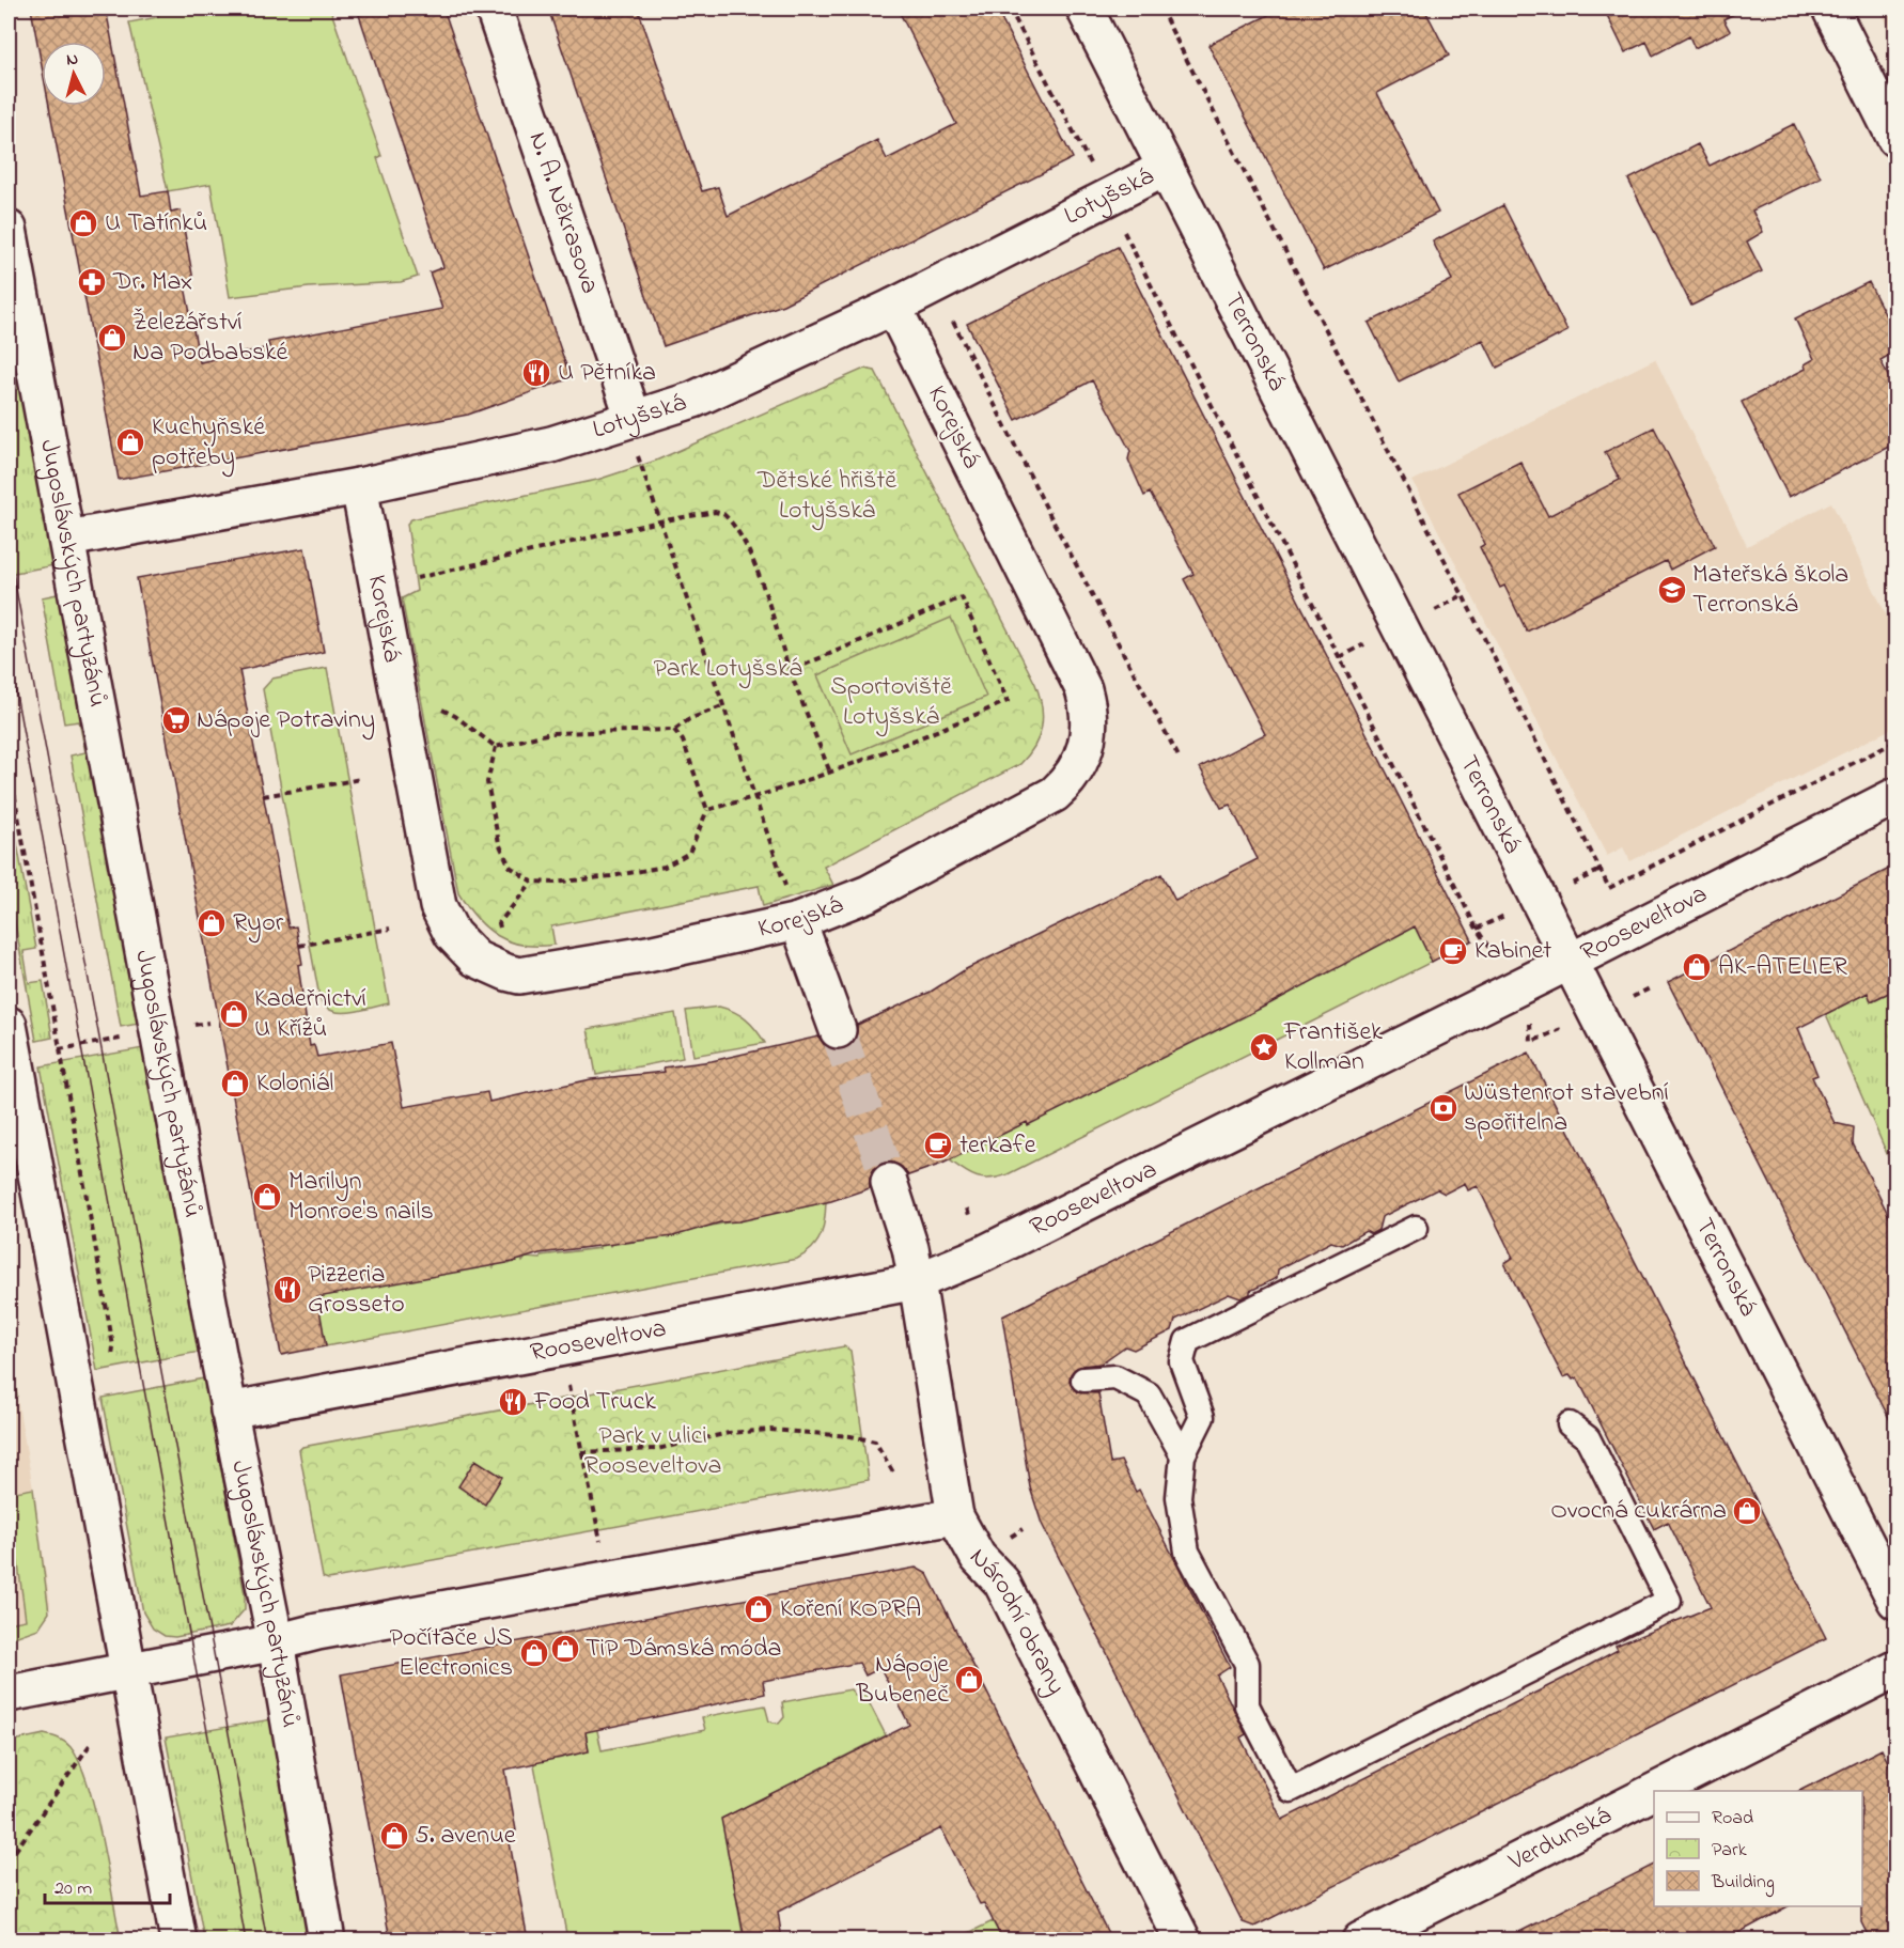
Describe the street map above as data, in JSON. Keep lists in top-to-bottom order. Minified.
{"streets":{"street":["Lotyšská","N. A. Někrasova","Terronská","Korejská","Jugoslávských partyzánů","Rooseveltova","Národní obrany","Verdunská"]},"crossings":[["Lotyšská","N. A. Někrasova"],["Lotyšská","Terronská"],["Lotyšská","Korejská"],["Lotyšská","Jugoslávských partyzánů"],["Terronská","Rooseveltova"],["Jugoslávských partyzánů","Rooseveltova"],["Rooseveltova","Národní obrany"]],"parks":["Dětské hřiště Lotyšská","Park Lotyšská","Sportoviště Lotyšská","Park v ulici Rooseveltova"],"places":{"shop":["U Tatínků","Železářství Na Podbabské","Kuchyňské potřeby","Ryor","AK-ATELIER","Kadeřnictví U Křížů","Koloniál","Marilyn Monroe's nails","Ovocná cukrárna","Koření KOPRA","TiP Dámská móda","Počítače JS Electronics","Nápoje Bubeneč","5. avenue"],"pharmacy":["Dr. Max"],"restaurant":["U Pětníka","Pizzeria Grosseto","Food Truck"],"school or university":["Mateřská škola Terronská"],"supermarket":["Nápoje Potraviny"],"cafe":["Kabinet","terkafe"],"place":["František Kollman"],"bank":["Wüstenrot stavební spořitelna"]},"legend":["Road","Park","Building"],"scale_bar":"20 m","north":"top"}
